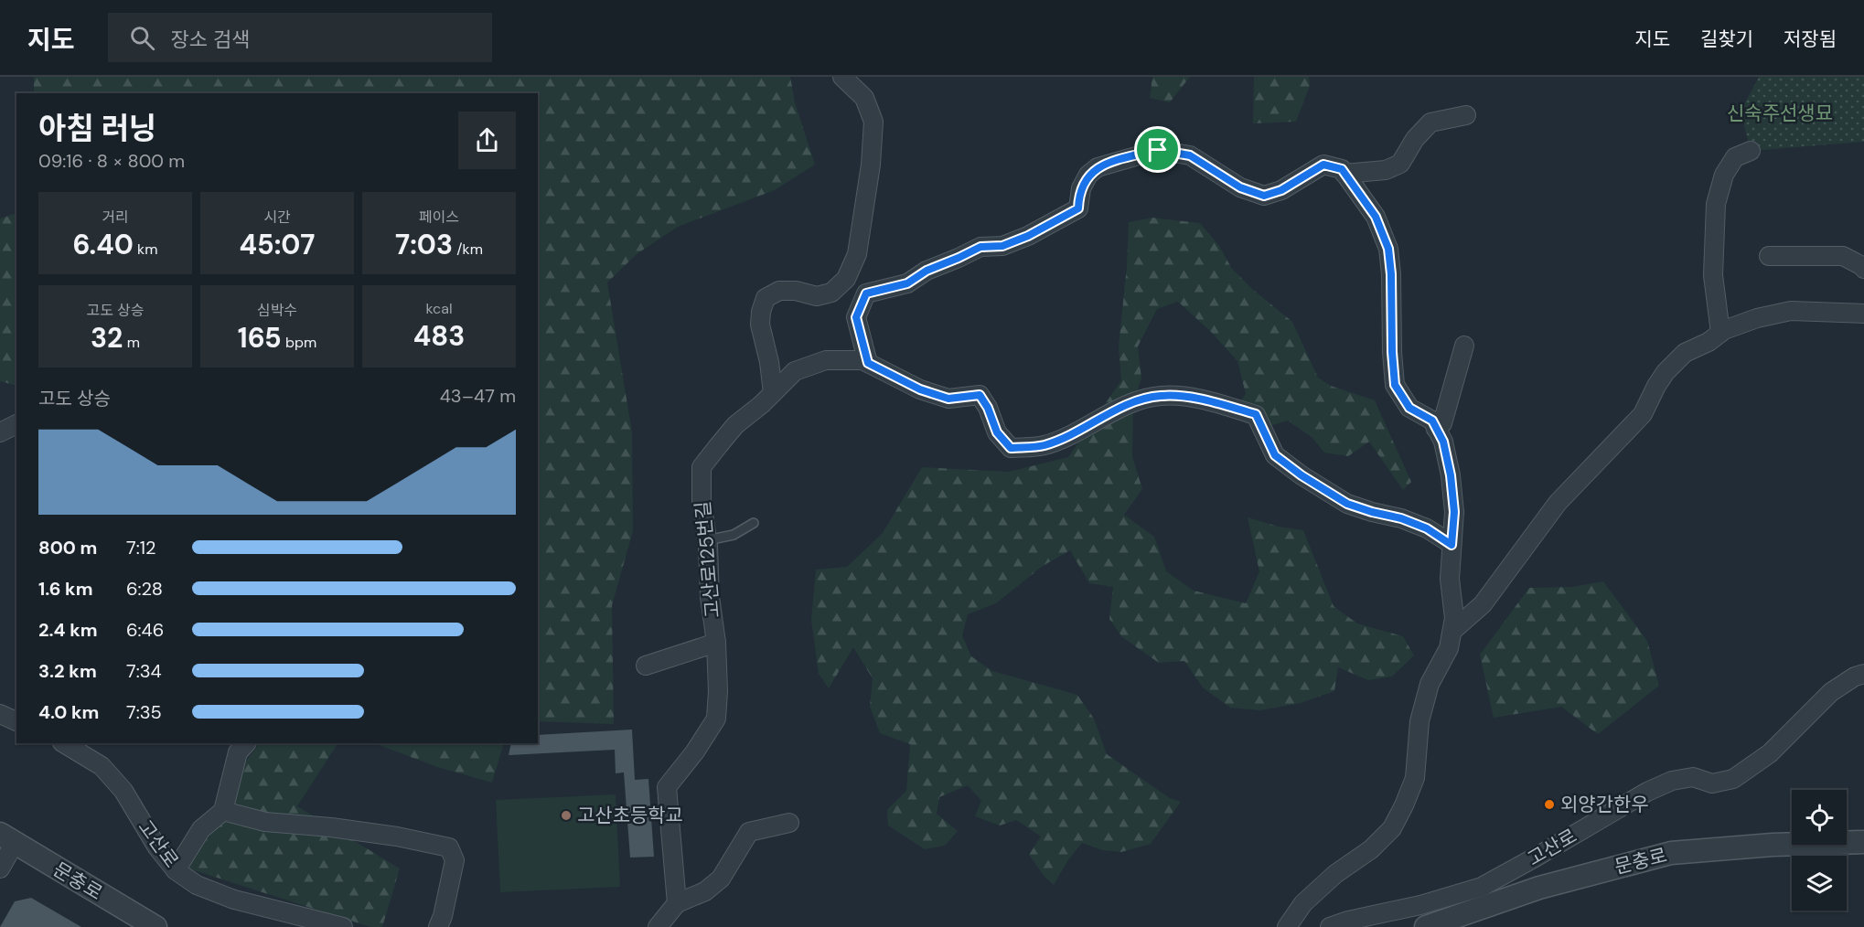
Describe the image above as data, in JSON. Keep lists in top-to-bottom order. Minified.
{"streets":{"street":["고산로125번길","고산로","문충로"]},"parks":["신숙주선생묘"],"places":["외양간한우","고산초등학교"],"page":{"header":"지도","search":"장소 검색","nav":["지도","길찾기","저장됨"],"heading":["아침 러닝","09:16 · 8 × 800 m"],"stats":[["거리","6.40 km"],["시간","45:07"],["페이스","7:03 /km"],["고도 상승","32 m"],["심박수","165 bpm"],["kcal","483"]],"chart":["고도 상승","43–47 m"],"list":[{"name":"800 m","note":"7:12"},{"name":"1.6 km","note":"6:28"},{"name":"2.4 km","note":"6:46"},{"name":"3.2 km","note":"7:34"},{"name":"4.0 km","note":"7:35"}]}}
